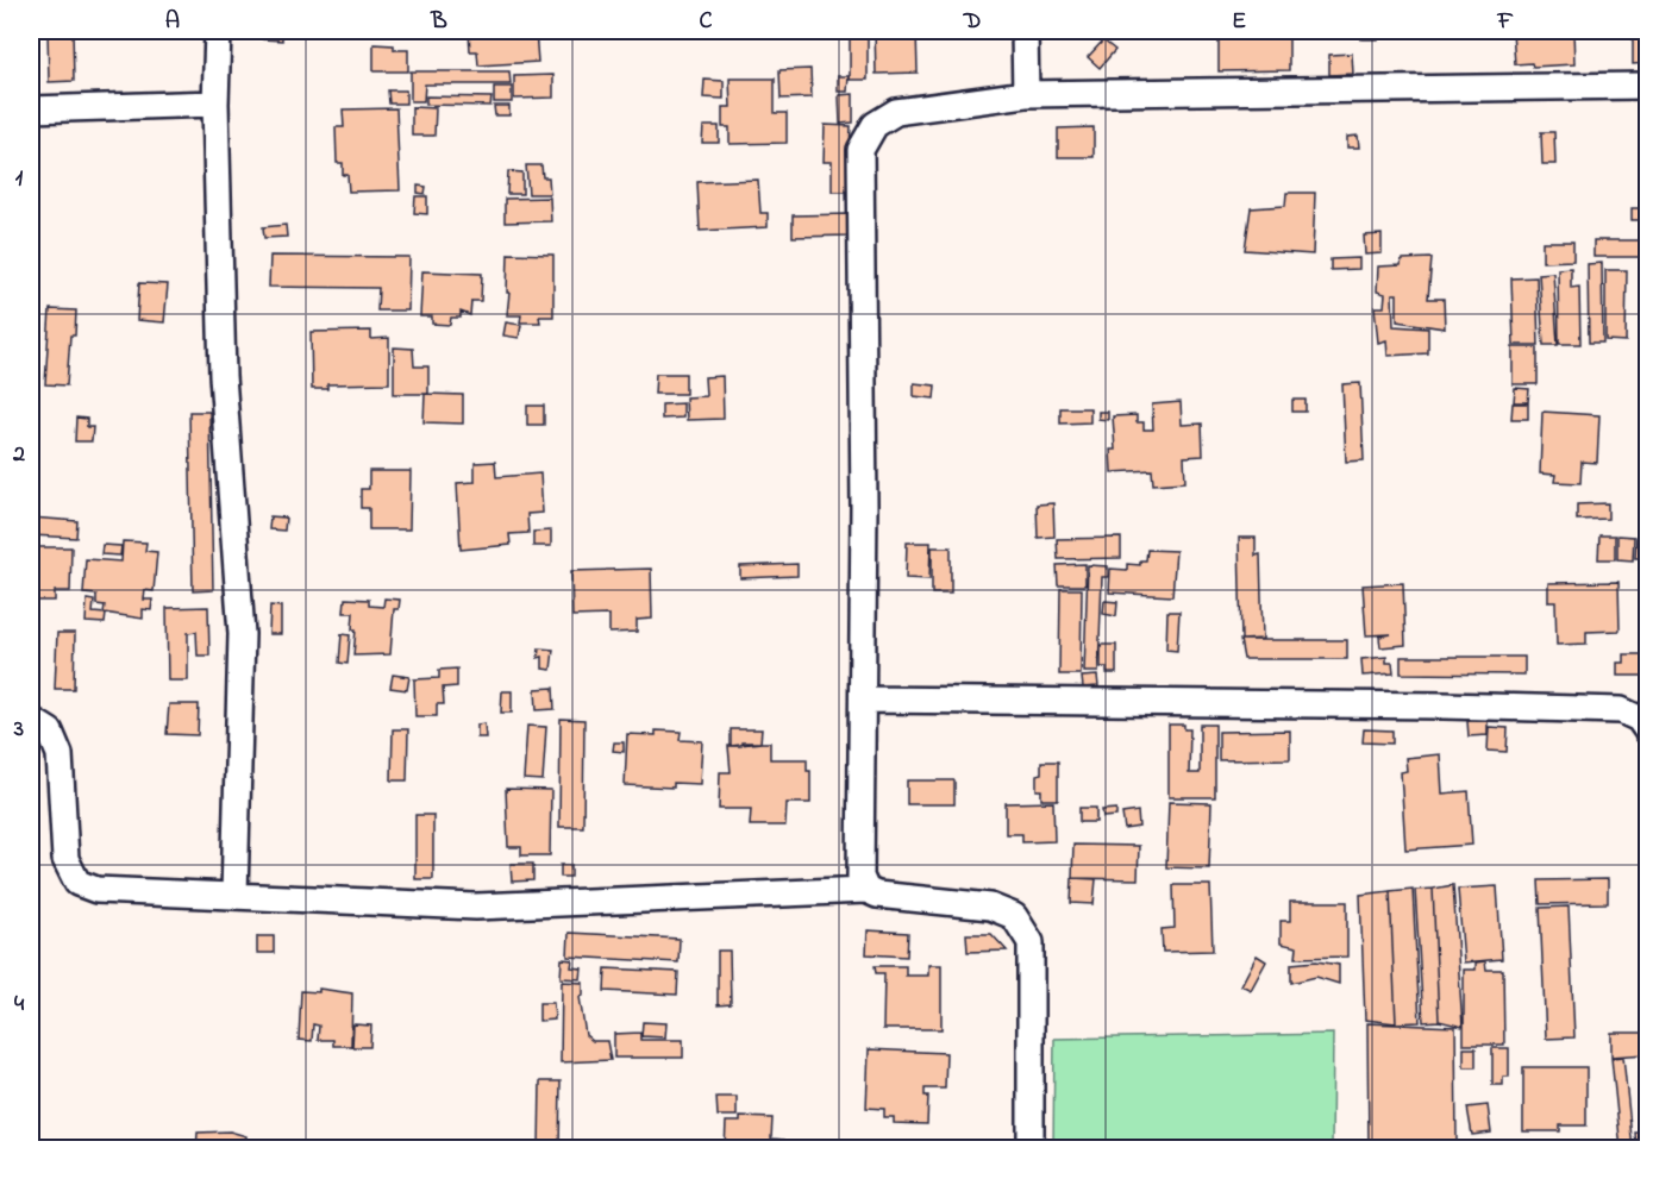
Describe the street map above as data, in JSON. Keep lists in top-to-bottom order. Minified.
{"grid":{"columns":["A","B","C","D","E","F"],"rows":["1","2","3","4"]}}
